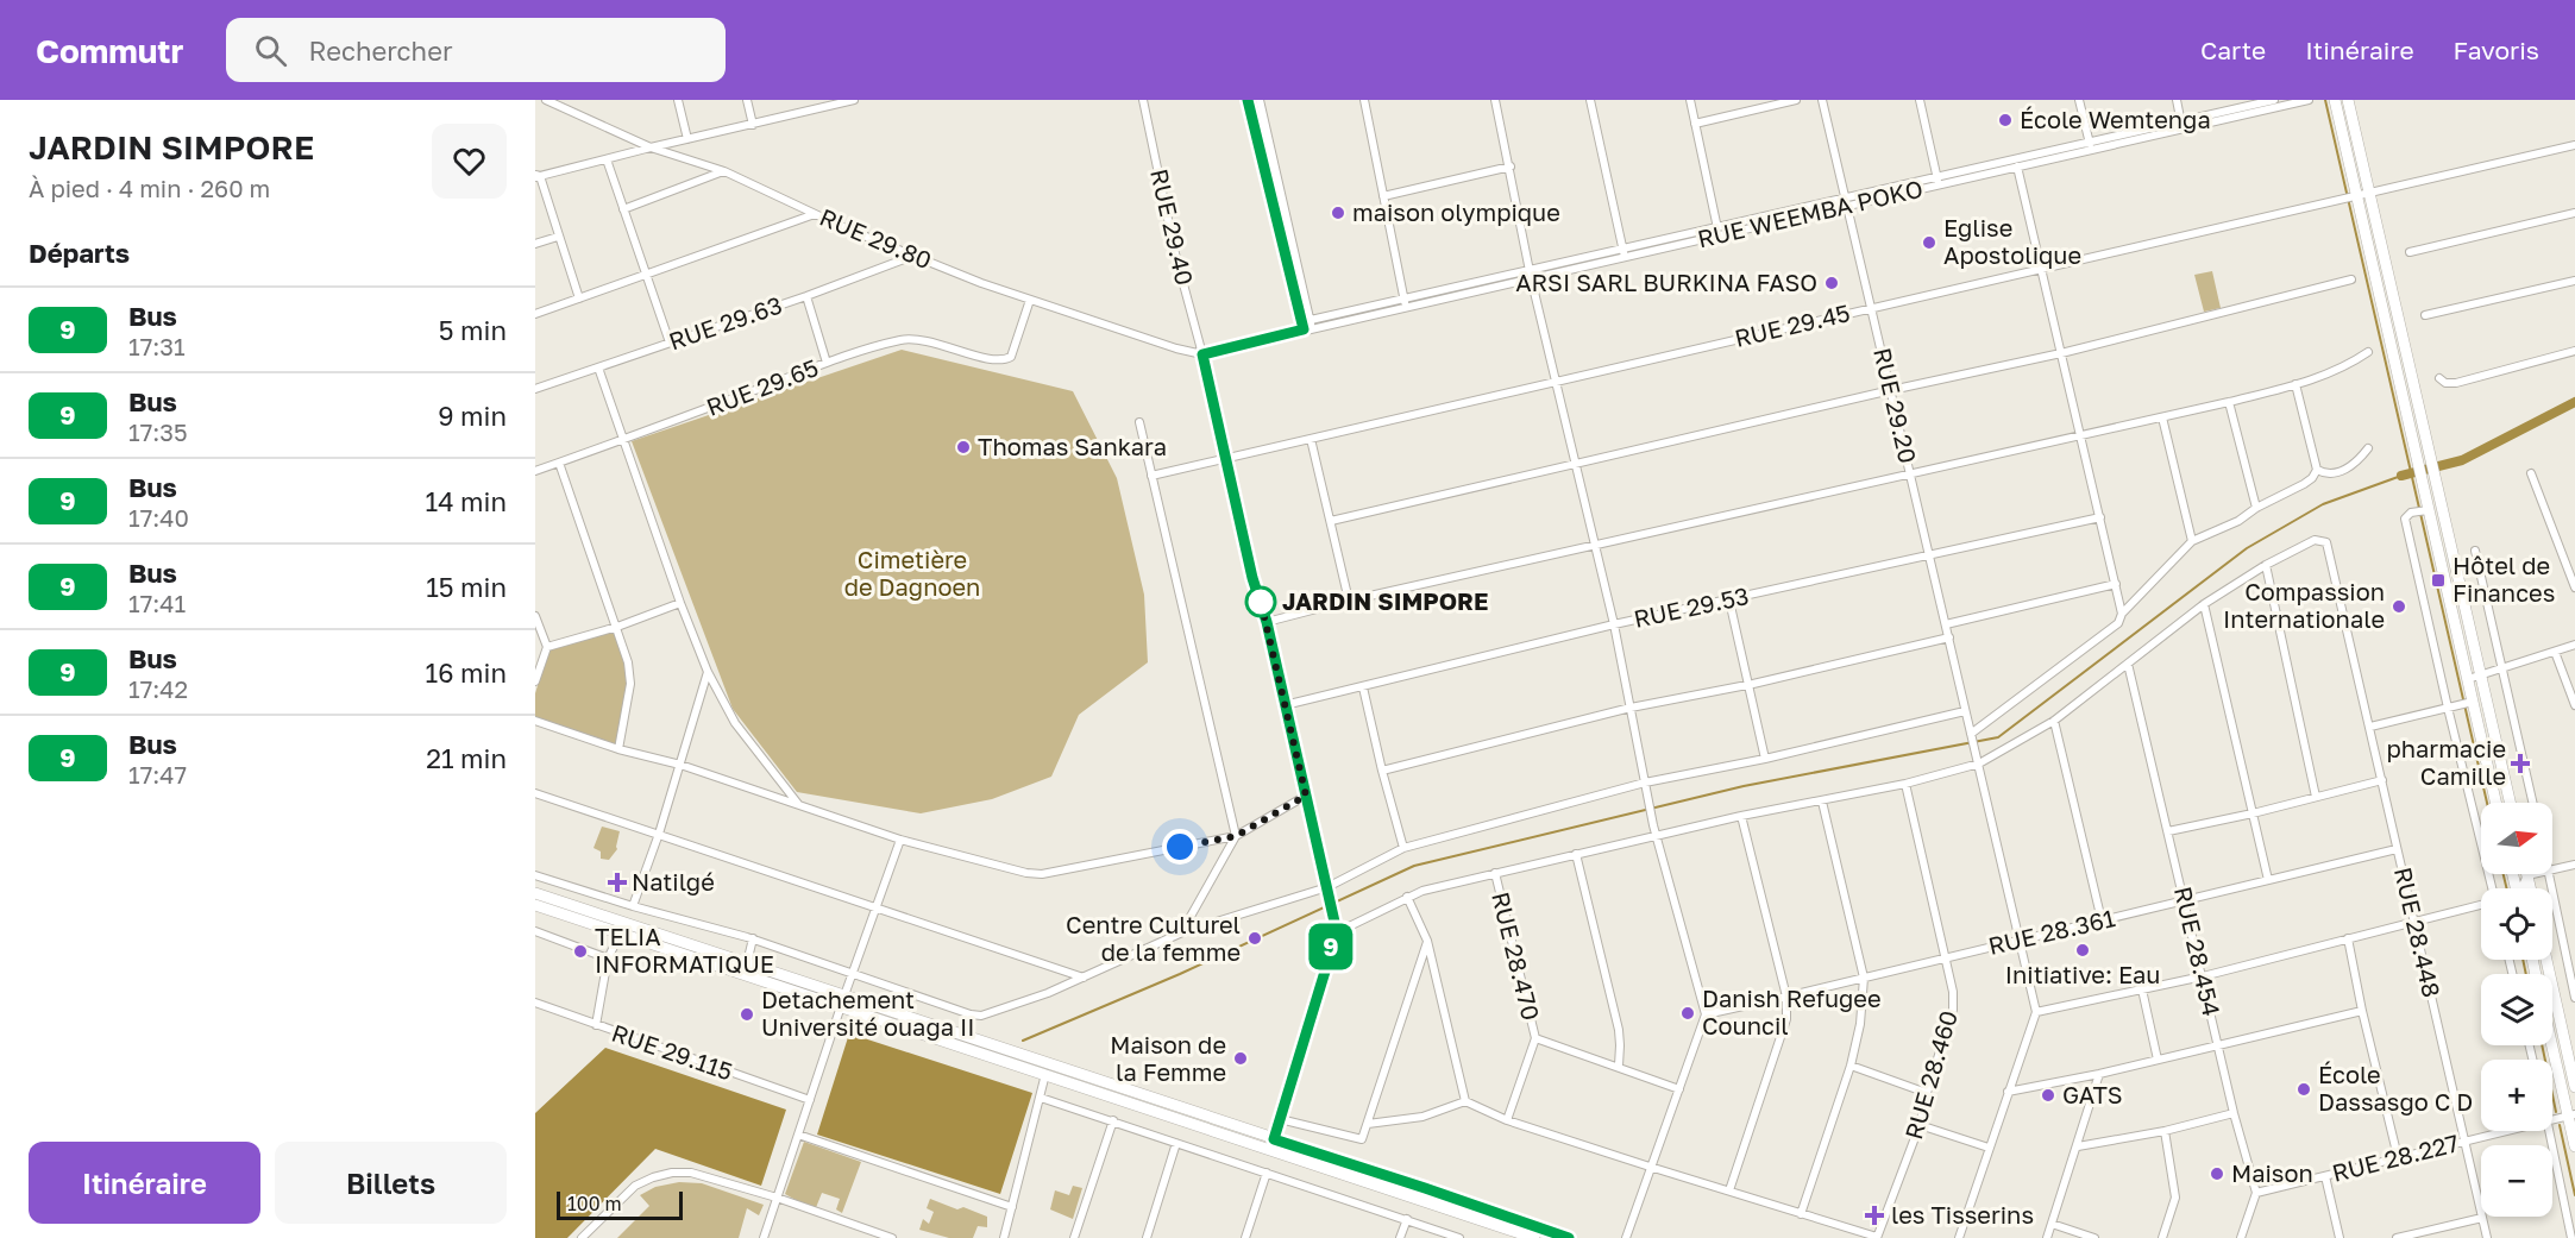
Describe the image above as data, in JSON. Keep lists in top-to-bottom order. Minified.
{"streets":{"street":["RUE WEEMBA POKO","RUE 29.40","RUE 29.80","RUE 29.63","RUE 29.45","RUE 29.65","RUE 29.20","RUE 29.53","RUE 28.361","RUE 28.448","RUE 28.454","RUE 28.470","RUE 29.115","RUE 28.460","RUE 28.227"]},"crossings":[["RUE WEEMBA POKO","RUE 29.40"],["RUE WEEMBA POKO","RUE 29.80"],["RUE WEEMBA POKO","RUE 29.20"],["RUE 29.40","RUE 29.80"],["RUE 29.40","RUE 29.45"],["RUE 29.40","RUE 29.53"],["RUE 29.80","RUE 29.63"],["RUE 29.80","RUE 29.65"],["RUE 29.45","RUE 29.20"],["RUE 29.20","RUE 29.53"],["RUE 28.361","RUE 28.448"],["RUE 28.361","RUE 28.454"],["RUE 28.361","RUE 28.460"],["RUE 28.448","RUE 28.227"],["RUE 28.454","RUE 28.227"]],"parks":["Cimetière de Dagnoen"],"places":{"other":["École Wemtenga","maison olympique","Eglise Apostolique","ARSI SARL BURKINA FASO","Thomas Sankara","JARDIN SIMPORE","Compassion Internationale","Centre Culturel de la femme","Initiative: Eau","TELIA INFORMATIQUE","Danish Refugee Council","Detachement Université ouaga II","Maison de la Femme","École Dassasgo C D","GATS","Maison"],"transit":["Hôtel de Finances"],"health":["pharmacie Camille","Natilgé","les Tisserins"]},"lines":["bus line 9"],"scale_bar":"100 m","north":"right","page":{"header":"Commutr","search":"Rechercher","nav":["Carte","Itinéraire","Favoris"],"heading":[["JARDIN SIMPORE","À pied · 4 min · 260 m"],"Départs"],"on_map":"9","list":[{"mark":"9","name":"Bus","note":"17:31","value":"5 min"},{"mark":"9","name":"Bus","note":"17:35","value":"9 min"},{"mark":"9","name":"Bus","note":"17:40","value":"14 min"},{"mark":"9","name":"Bus","note":"17:41","value":"15 min"},{"mark":"9","name":"Bus","note":"17:42","value":"16 min"},{"mark":"9","name":"Bus","note":"17:47","value":"21 min"}],"map_buttons":["+","−"],"buttons":["Itinéraire","Billets"],"scale":"100 m"}}
